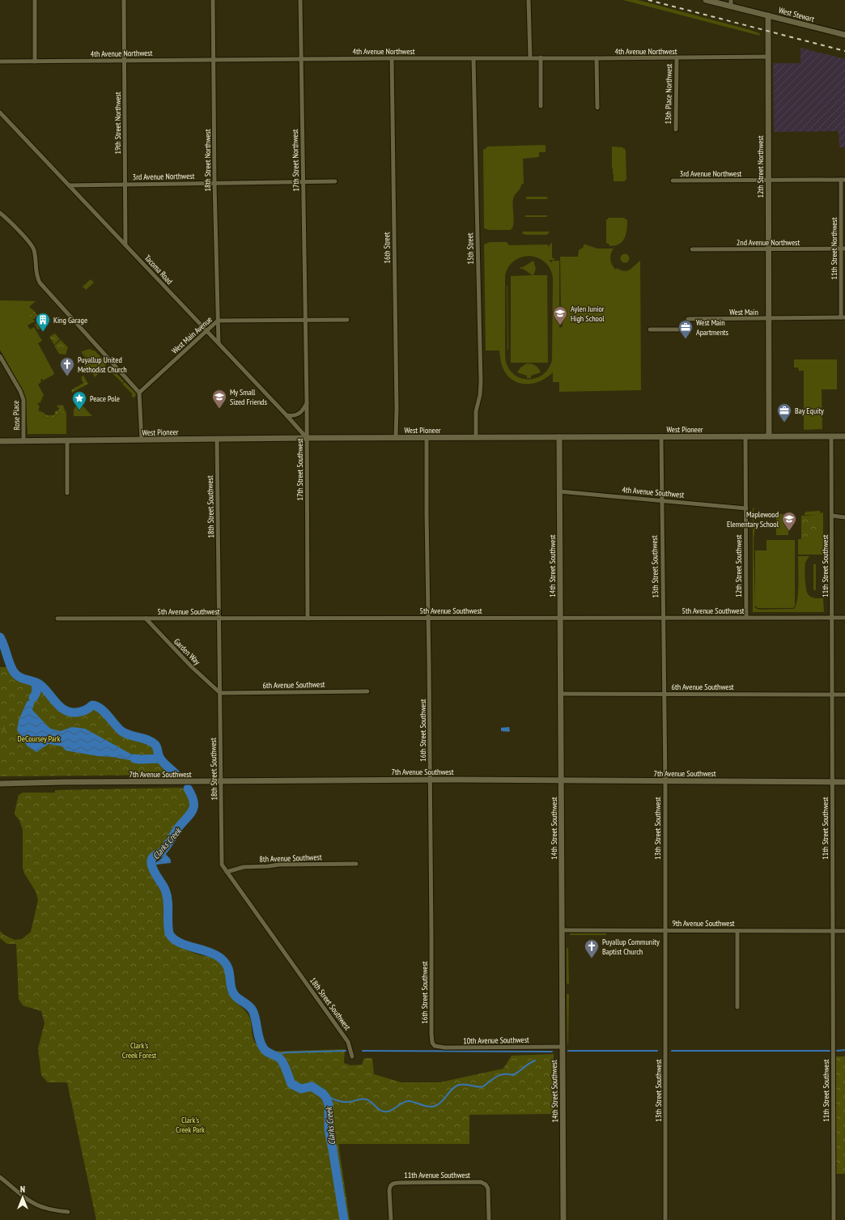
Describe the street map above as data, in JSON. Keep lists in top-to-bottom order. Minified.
{"streets":{"street":["West Stewart","4th Avenue Northwest","13th Place Northwest","19th Street Northwest","18th Street Northwest","17th Street Northwest","12th Street Northwest","3rd Avenue Northwest","2nd Avenue Northwest","16th Street","15th Street","11th Street Northwest","Tacoma Road","West Main","West Main Avenue","Rose Place","West Pioneer","17th Street Southwest","4th Avenue Southwest","18th Street Southwest","14th Street Southwest","12th Street Southwest","11th Street Southwest","13th Street Southwest","5th Avenue Southwest","Garden Way","6th Avenue Southwest","16th Street Southwest","7th Avenue Southwest","8th Avenue Southwest","9th Avenue Southwest","10th Avenue Southwest","11th Avenue Southwest"]},"crossings":[["West Stewart","12th Street Northwest"],["4th Avenue Northwest","13th Place Northwest"],["4th Avenue Northwest","19th Street Northwest"],["4th Avenue Northwest","18th Street Northwest"],["4th Avenue Northwest","17th Street Northwest"],["4th Avenue Northwest","12th Street Northwest"],["4th Avenue Northwest","16th Street"],["4th Avenue Northwest","15th Street"],["19th Street Northwest","3rd Avenue Northwest"],["19th Street Northwest","Tacoma Road"],["18th Street Northwest","3rd Avenue Northwest"],["18th Street Northwest","Tacoma Road"],["18th Street Northwest","West Main Avenue"],["17th Street Northwest","3rd Avenue Northwest"],["17th Street Northwest","West Main Avenue"],["17th Street Northwest","17th Street Southwest"],["12th Street Northwest","3rd Avenue Northwest"],["12th Street Northwest","2nd Avenue Northwest"],["12th Street Northwest","West Main"],["3rd Avenue Northwest","11th Street Northwest"],["3rd Avenue Northwest","Tacoma Road"],["2nd Avenue Northwest","11th Street Northwest"],["16th Street","West Pioneer"],["15th Street","West Pioneer"],["11th Street Northwest","West Main"],["Tacoma Road","West Main Avenue"],["Tacoma Road","West Pioneer"],["Tacoma Road","17th Street Southwest"],["West Main Avenue","17th Street Southwest"],["Rose Place","West Pioneer"],["West Pioneer","17th Street Southwest"],["West Pioneer","18th Street Southwest"],["West Pioneer","14th Street Southwest"],["West Pioneer","12th Street Southwest"],["West Pioneer","11th Street Southwest"],["West Pioneer","13th Street Southwest"],["West Pioneer","16th Street Southwest"],["17th Street Southwest","5th Avenue Southwest"],["4th Avenue Southwest","14th Street Southwest"],["4th Avenue Southwest","12th Street Southwest"],["4th Avenue Southwest","13th Street Southwest"],["18th Street Southwest","5th Avenue Southwest"],["18th Street Southwest","Garden Way"],["18th Street Southwest","6th Avenue Southwest"],["18th Street Southwest","7th Avenue Southwest"],["18th Street Southwest","8th Avenue Southwest"],["14th Street Southwest","5th Avenue Southwest"],["14th Street Southwest","6th Avenue Southwest"],["14th Street Southwest","7th Avenue Southwest"],["14th Street Southwest","9th Avenue Southwest"],["14th Street Southwest","10th Avenue Southwest"],["12th Street Southwest","5th Avenue Southwest"],["11th Street Southwest","5th Avenue Southwest"],["11th Street Southwest","6th Avenue Southwest"],["11th Street Southwest","7th Avenue Southwest"],["11th Street Southwest","9th Avenue Southwest"],["13th Street Southwest","5th Avenue Southwest"],["13th Street Southwest","6th Avenue Southwest"],["13th Street Southwest","7th Avenue Southwest"],["13th Street Southwest","9th Avenue Southwest"],["5th Avenue Southwest","Garden Way"],["5th Avenue Southwest","16th Street Southwest"],["Garden Way","6th Avenue Southwest"],["16th Street Southwest","7th Avenue Southwest"],["16th Street Southwest","10th Avenue Southwest"]],"water":["Clarks Creek"],"parks":["DeCoursey Park","Clark's Creek Forest","Clark's Creek Park"],"places":{"school or university":["Aylen Junior High School","My Small Sized Friends","Maplewood Elementary School"],"building":["King Garage"],"office":["West Main Apartments","Bay Equity"],"church":["Puyallup United Methodist Church","Puyallup Community Baptist Church"],"place":["Peace Pole"]},"north":"top"}
